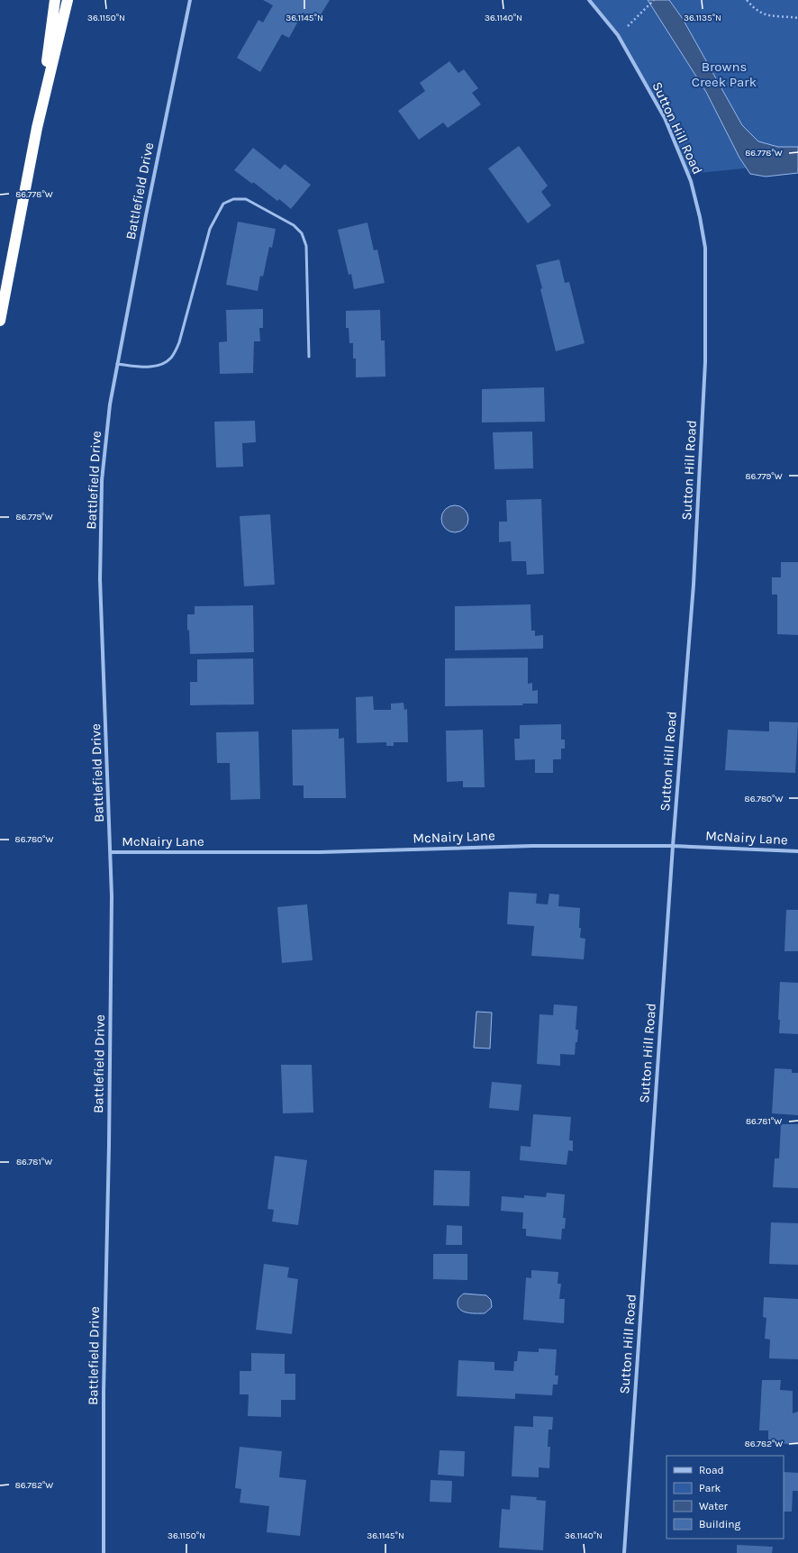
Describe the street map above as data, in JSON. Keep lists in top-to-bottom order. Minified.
{"streets":{"street":["Sutton Hill Road","Battlefield Drive","McNairy Lane"]},"crossings":[["Sutton Hill Road","McNairy Lane"],["Battlefield Drive","McNairy Lane"]],"parks":["Browns Creek Park"],"legend":["Road","Park","Water","Building"],"coordinates":["36.1150°N","36.1145°N","36.1140°N","36.1135°N","86.778°W","86.779°W","86.780°W","86.781°W","86.782°W"]}
